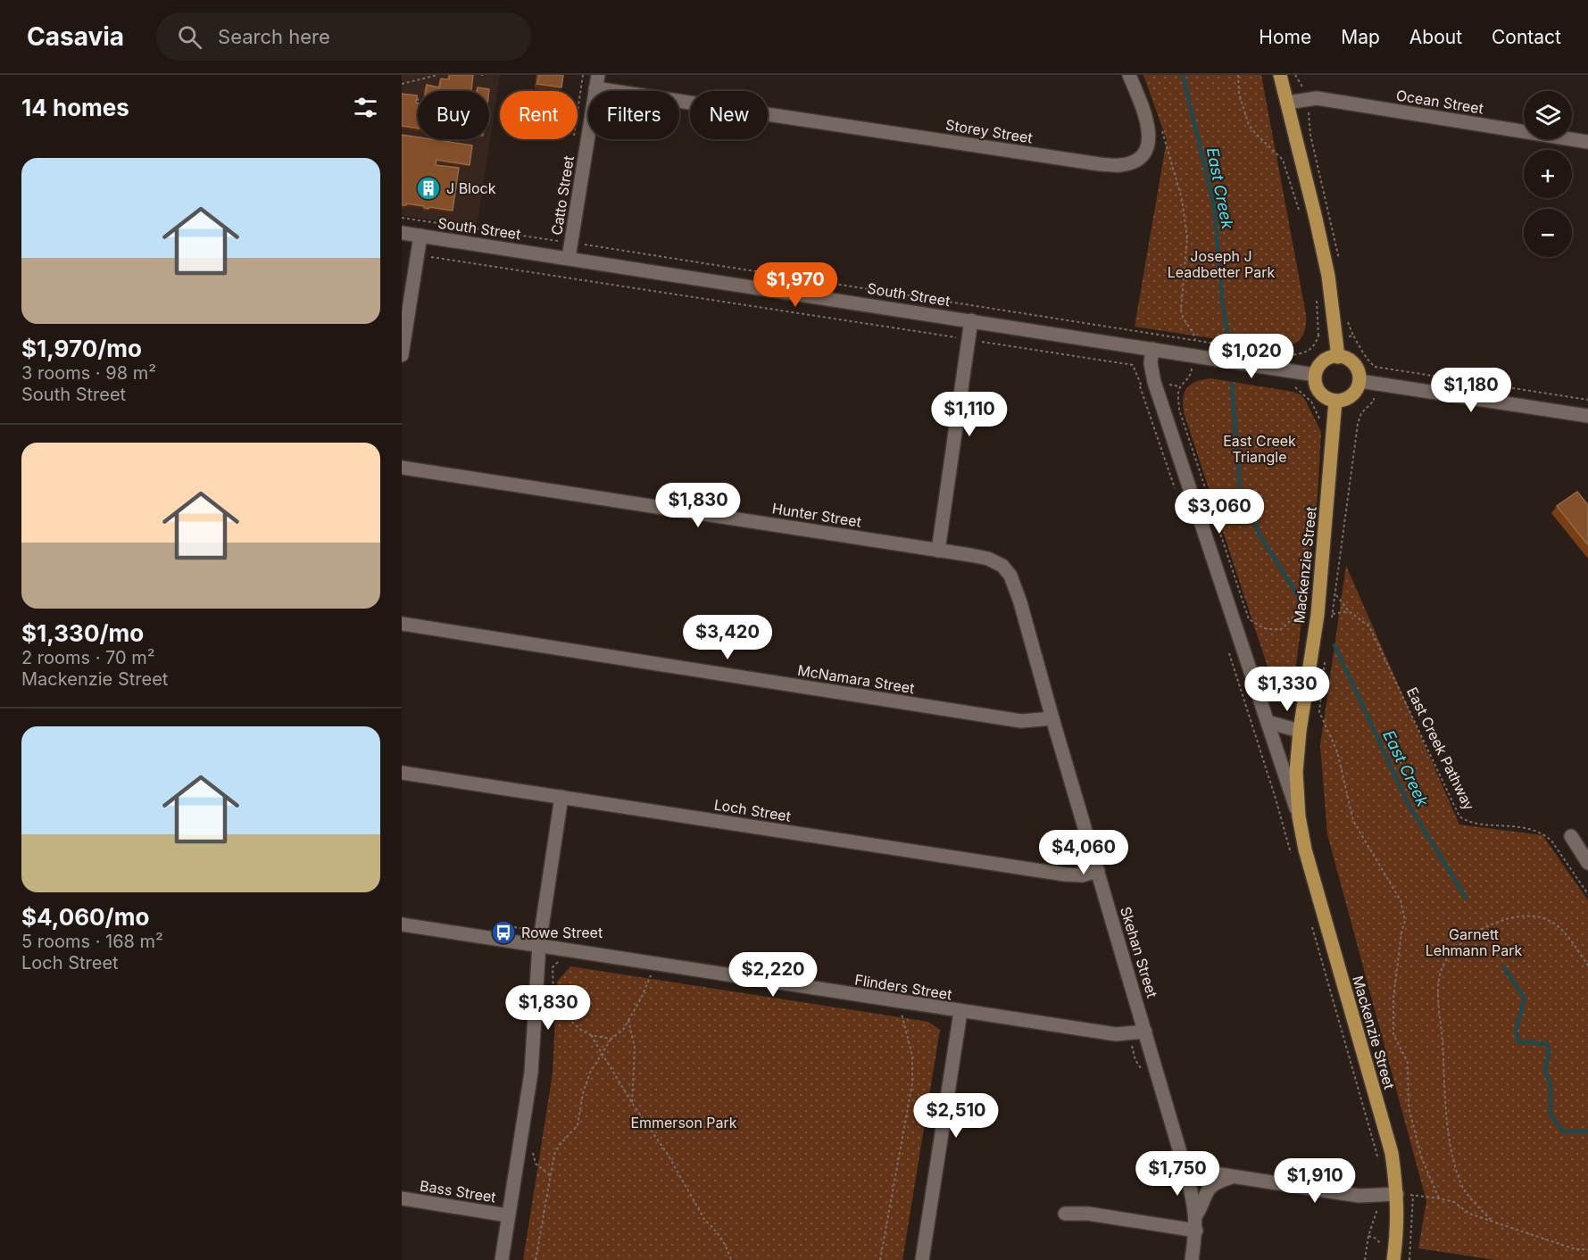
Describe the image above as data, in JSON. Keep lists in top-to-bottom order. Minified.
{"streets":{"main road":["Mackenzie Street"],"street":["Ocean Street","Storey Street","Catto Street","South Street","Hunter Street","McNamara Street","Loch Street","Skehan Street","Flinders Street","Bass Street"],"path":["East Creek Pathway"]},"crossings":[["Storey Street","Catto Street"],["Catto Street","South Street"],["South Street","Mackenzie Street"],["Hunter Street","Skehan Street"],["McNamara Street","Skehan Street"],["Loch Street","Skehan Street"],["Skehan Street","Flinders Street"]],"water":["East Creek"],"parks":["Joseph J Leadbetter Park","East Creek Triangle","Garnett Lehmann Park","Emmerson Park"],"places":{"building":["J Block"],"bus stop":["Rowe Street"]},"page":{"header":"Casavia","search":"Search here","nav":["Home","Map","About","Contact"],"heading":"14 homes","map_buttons":["+","−"],"chip":["Buy","Rent","Filters","New"],"list":[{"name":"$1,970/mo","note":"3 rooms · 98 m² · South Street"},{"name":"$1,330/mo","note":"2 rooms · 70 m² · Mackenzie Street"},{"name":"$4,060/mo","note":"5 rooms · 168 m² · Loch Street"}],"price":["$1,970","$1,020","$1,180","$1,110","$1,830","$3,060","$3,420","$1,330","$4,060","$2,220","$1,830","$2,510","$1,750","$1,910"]}}
